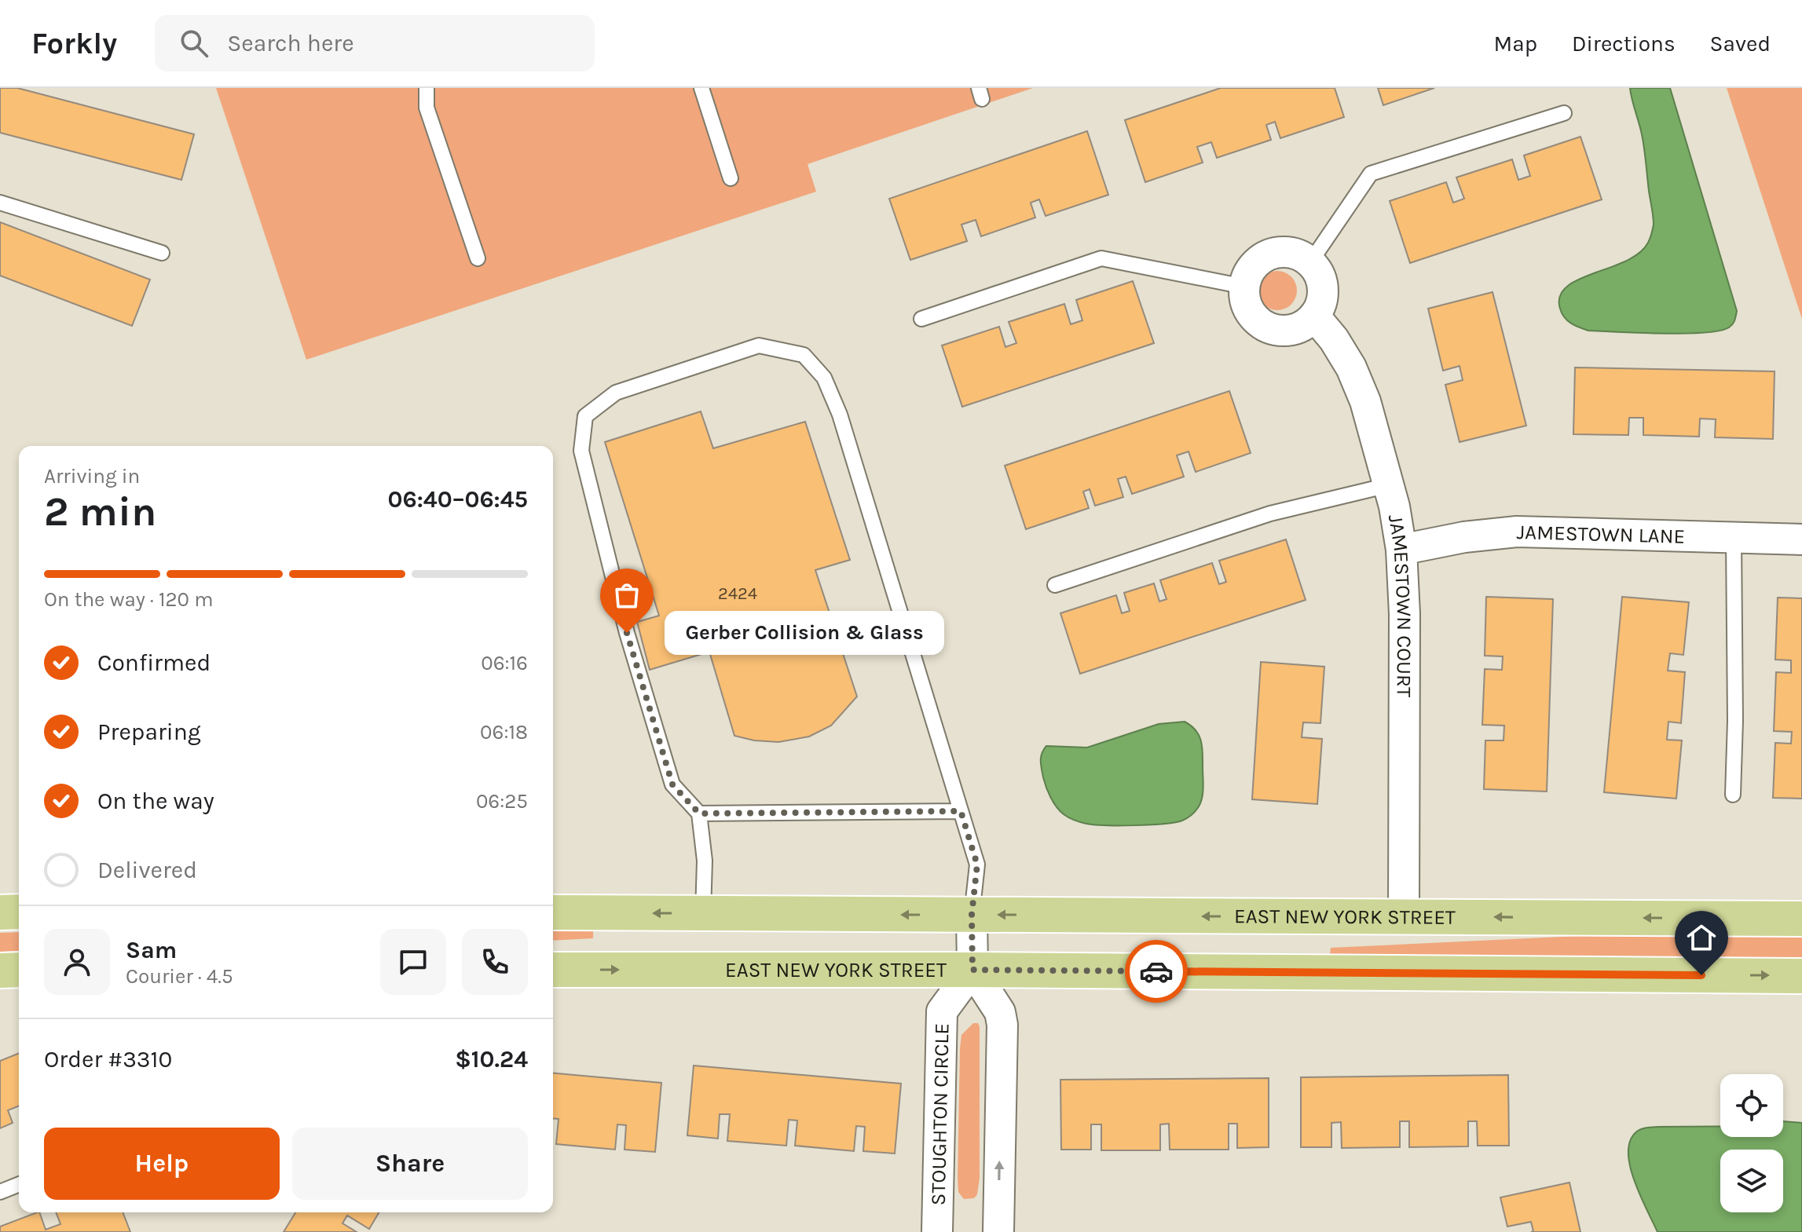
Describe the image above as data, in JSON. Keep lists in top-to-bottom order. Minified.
{"streets":{"main road":["EAST NEW YORK STREET"],"street":["JAMESTOWN LANE","JAMESTOWN COURT","STOUGHTON CIRCLE"]},"crossings":[["JAMESTOWN LANE","JAMESTOWN COURT"],["JAMESTOWN COURT","EAST NEW YORK STREET"],["EAST NEW YORK STREET","STOUGHTON CIRCLE"]],"places":["Gerber Collision & Glass"],"house_numbers":["2424"],"page":{"header":"Forkly","search":"Search here","nav":["Map","Directions","Saved"],"heading":["2 min","Arriving in","06:40–06:45"],"panel":["Sam","Courier · 4.5","Order #3310","$10.24"],"bar":"On the way · 120 m","bubble":"Gerber Collision & Glass","list":[["Confirmed","06:16"],["Preparing","06:18"],["On the way","06:25"],"Delivered"],"buttons":["Help","Share"]}}
